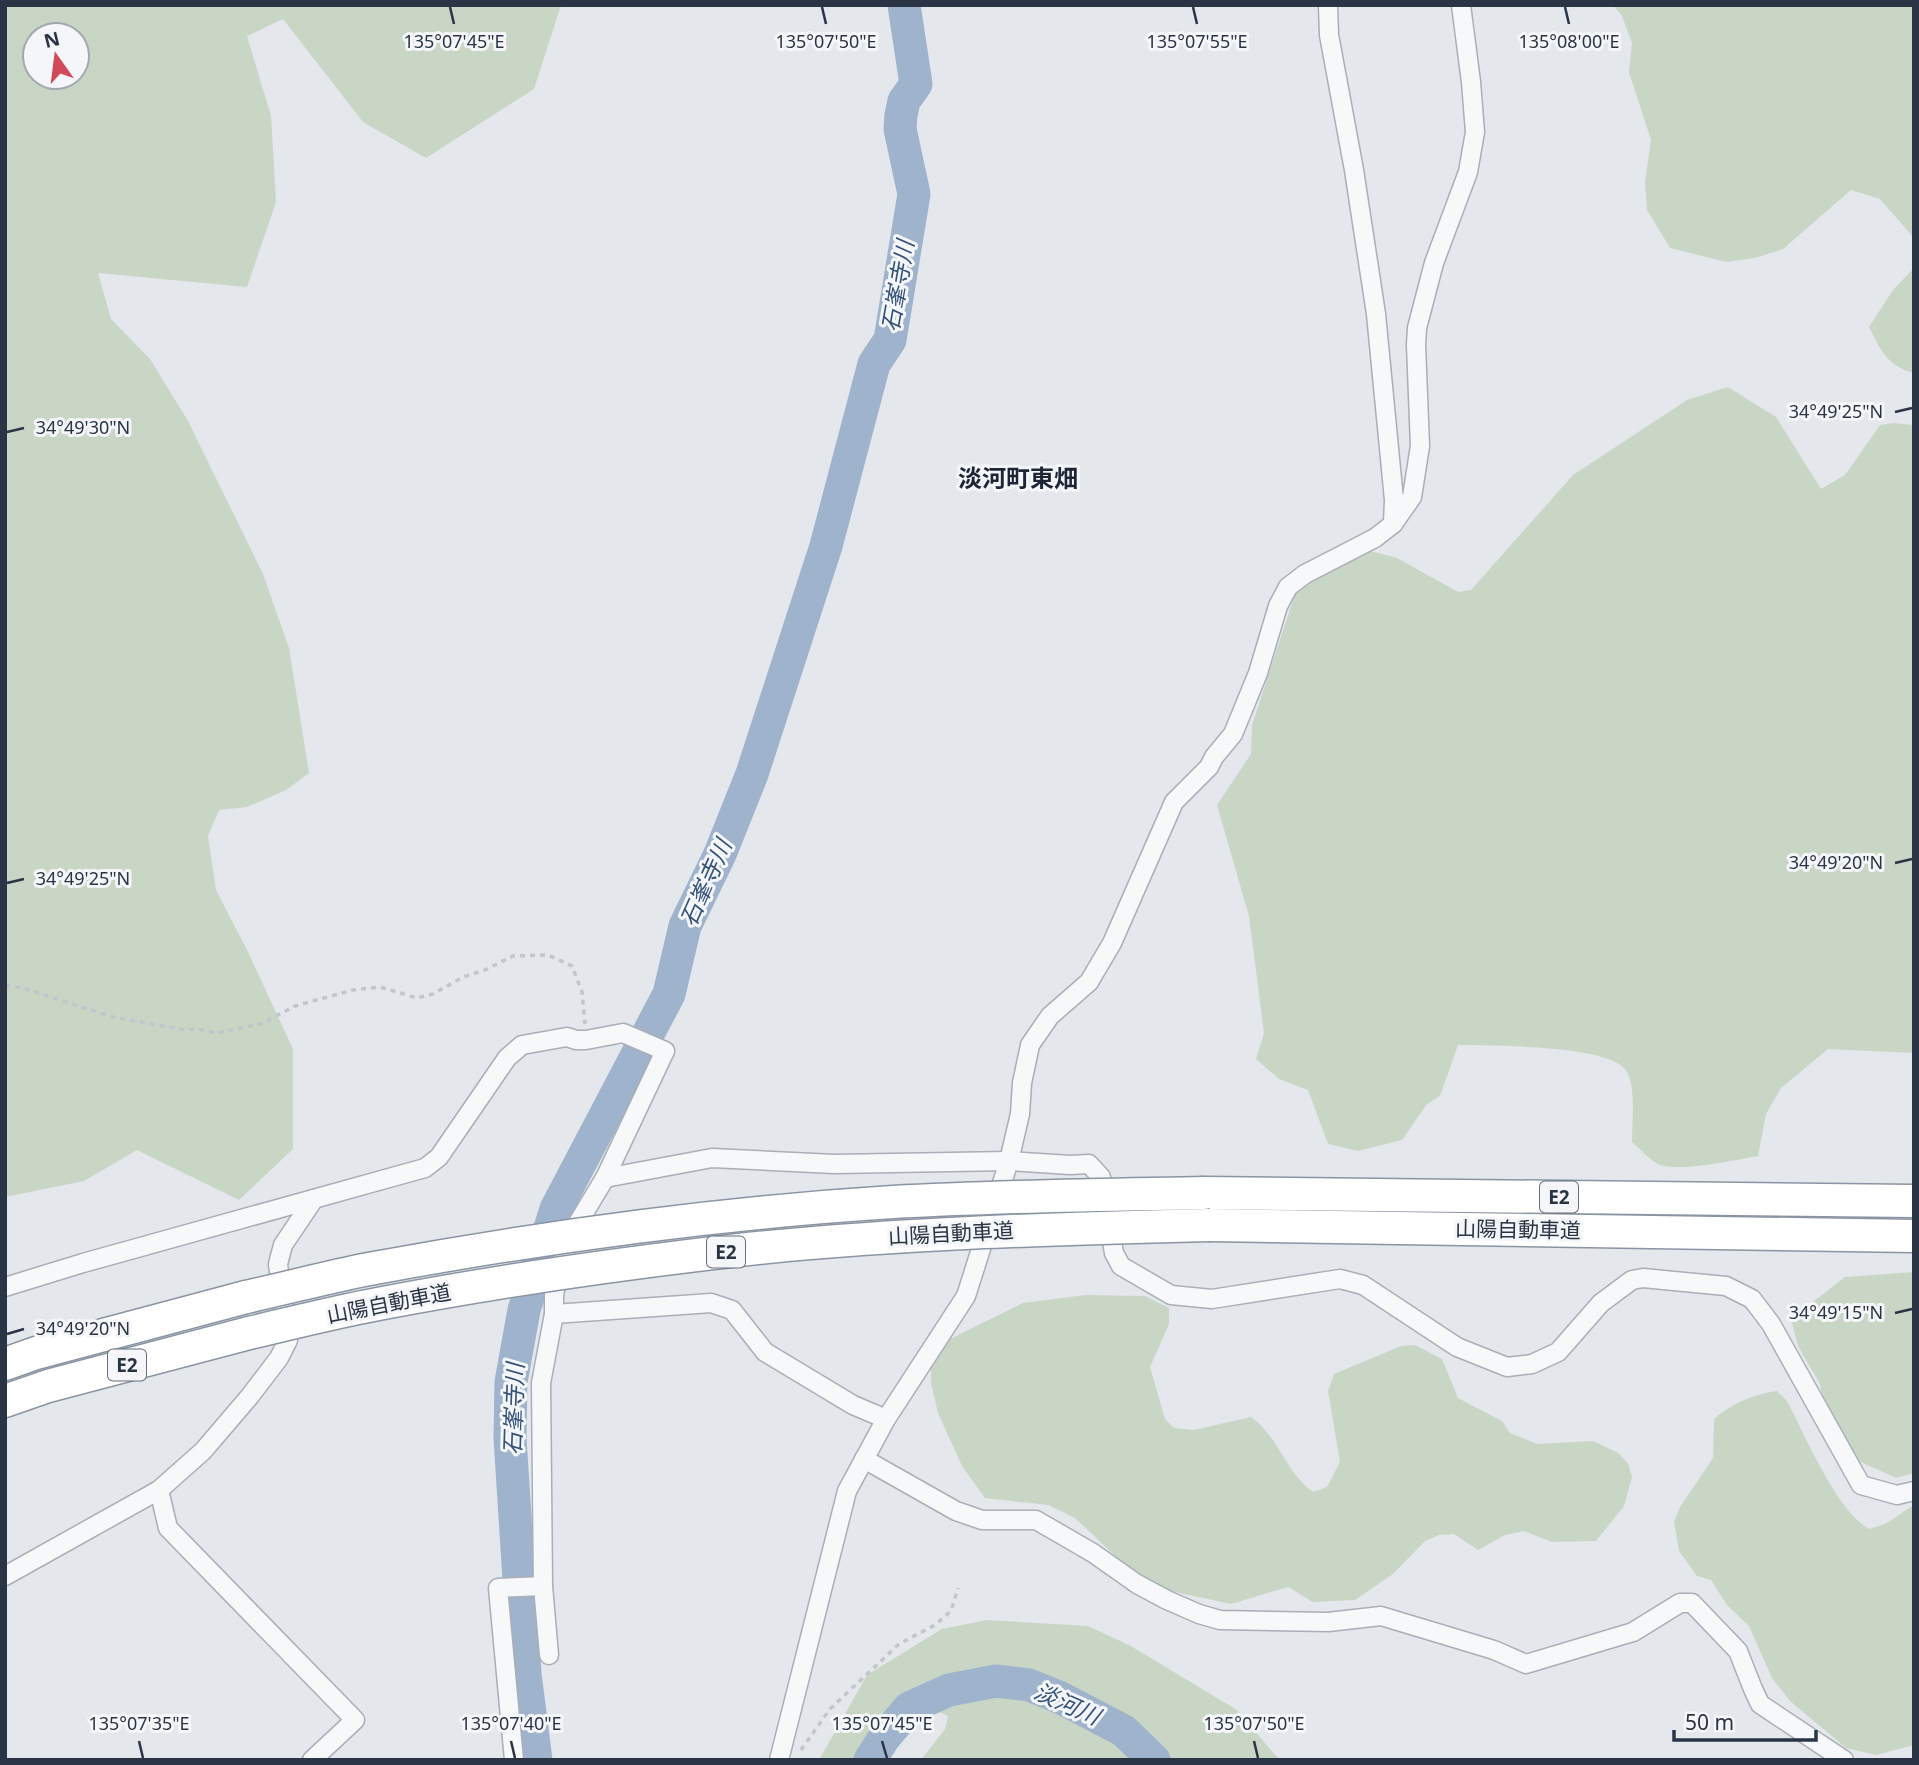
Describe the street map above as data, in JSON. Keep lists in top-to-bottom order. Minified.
{"streets":{"highway":["E2","山陽自動車道"]},"districts":["淡河町東畑"],"water":["石峯寺川","淡河川"],"scale_bar":"50 m","north":"top","coordinates":["135°07'45\"E","135°07'50\"E","135°07'55\"E","135°08'00\"E","34°49'25\"N","34°49'30\"N","34°49'20\"N","34°49'15\"N","135°07'35\"E","135°07'40\"E"]}
